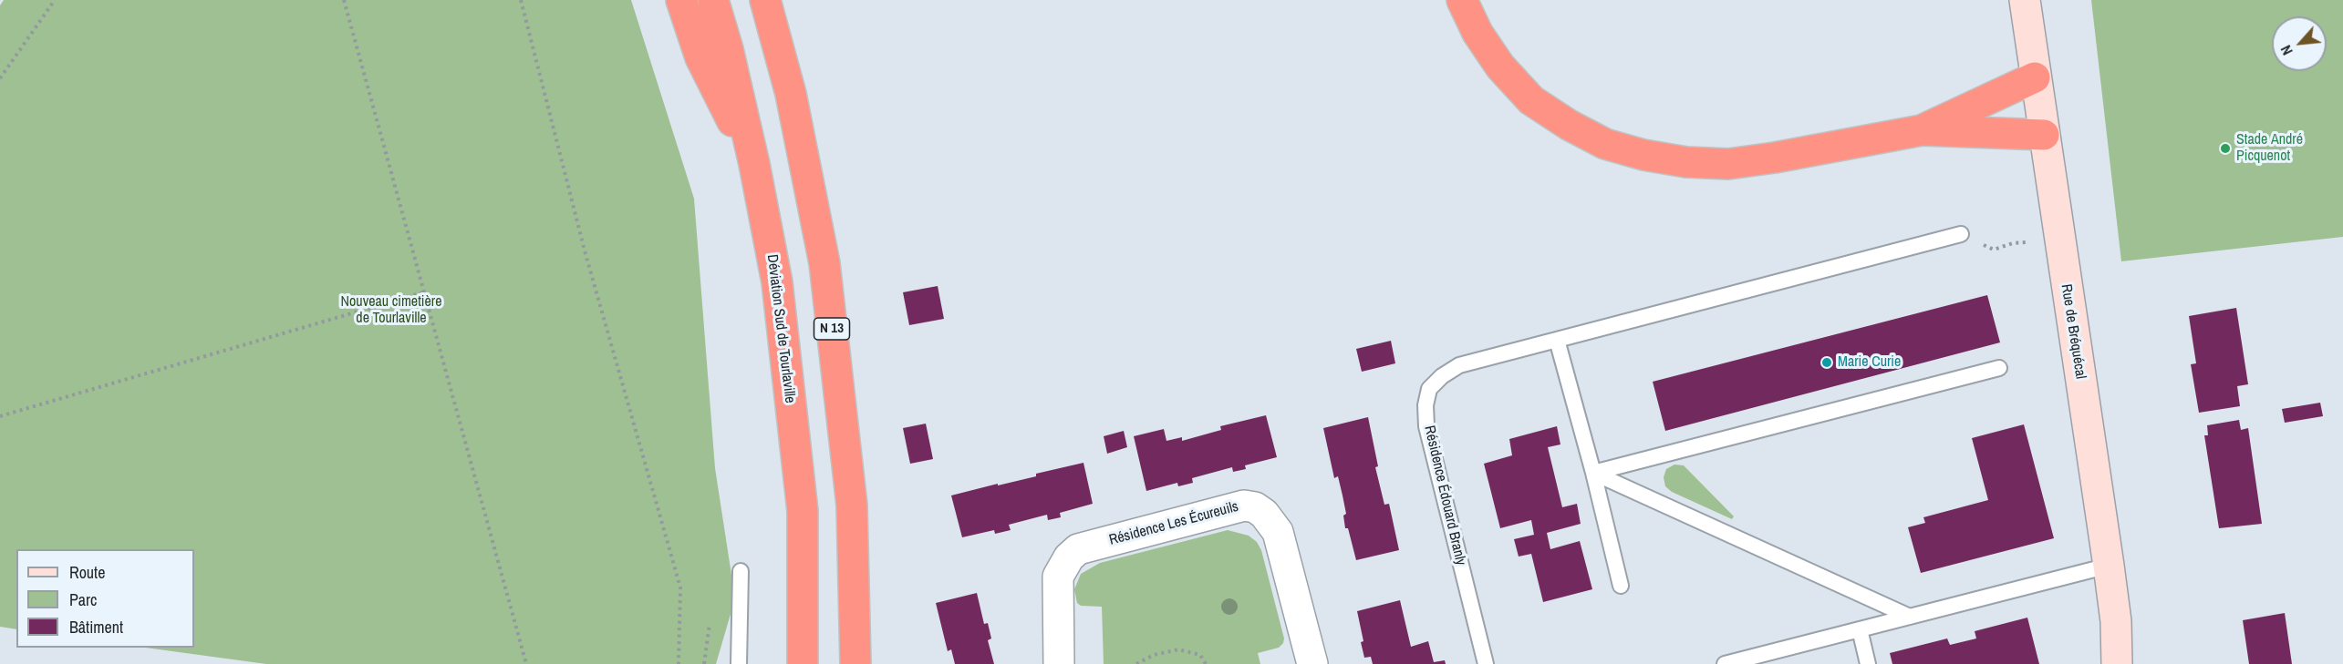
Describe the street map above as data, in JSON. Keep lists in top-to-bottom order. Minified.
{"streets":{"highway":["Déviation Sud de Tourlaville","N 13"],"street":["Rue de Bréquécal","Résidence Les Écureuils"],"lane":["Résidence Édouard Branly"]},"parks":["Nouveau cimetière de Tourlaville"],"places":["Stade André Picquenot","Marie Curie"],"legend":["Route","Parc","Bâtiment"],"north":"bottom left"}
